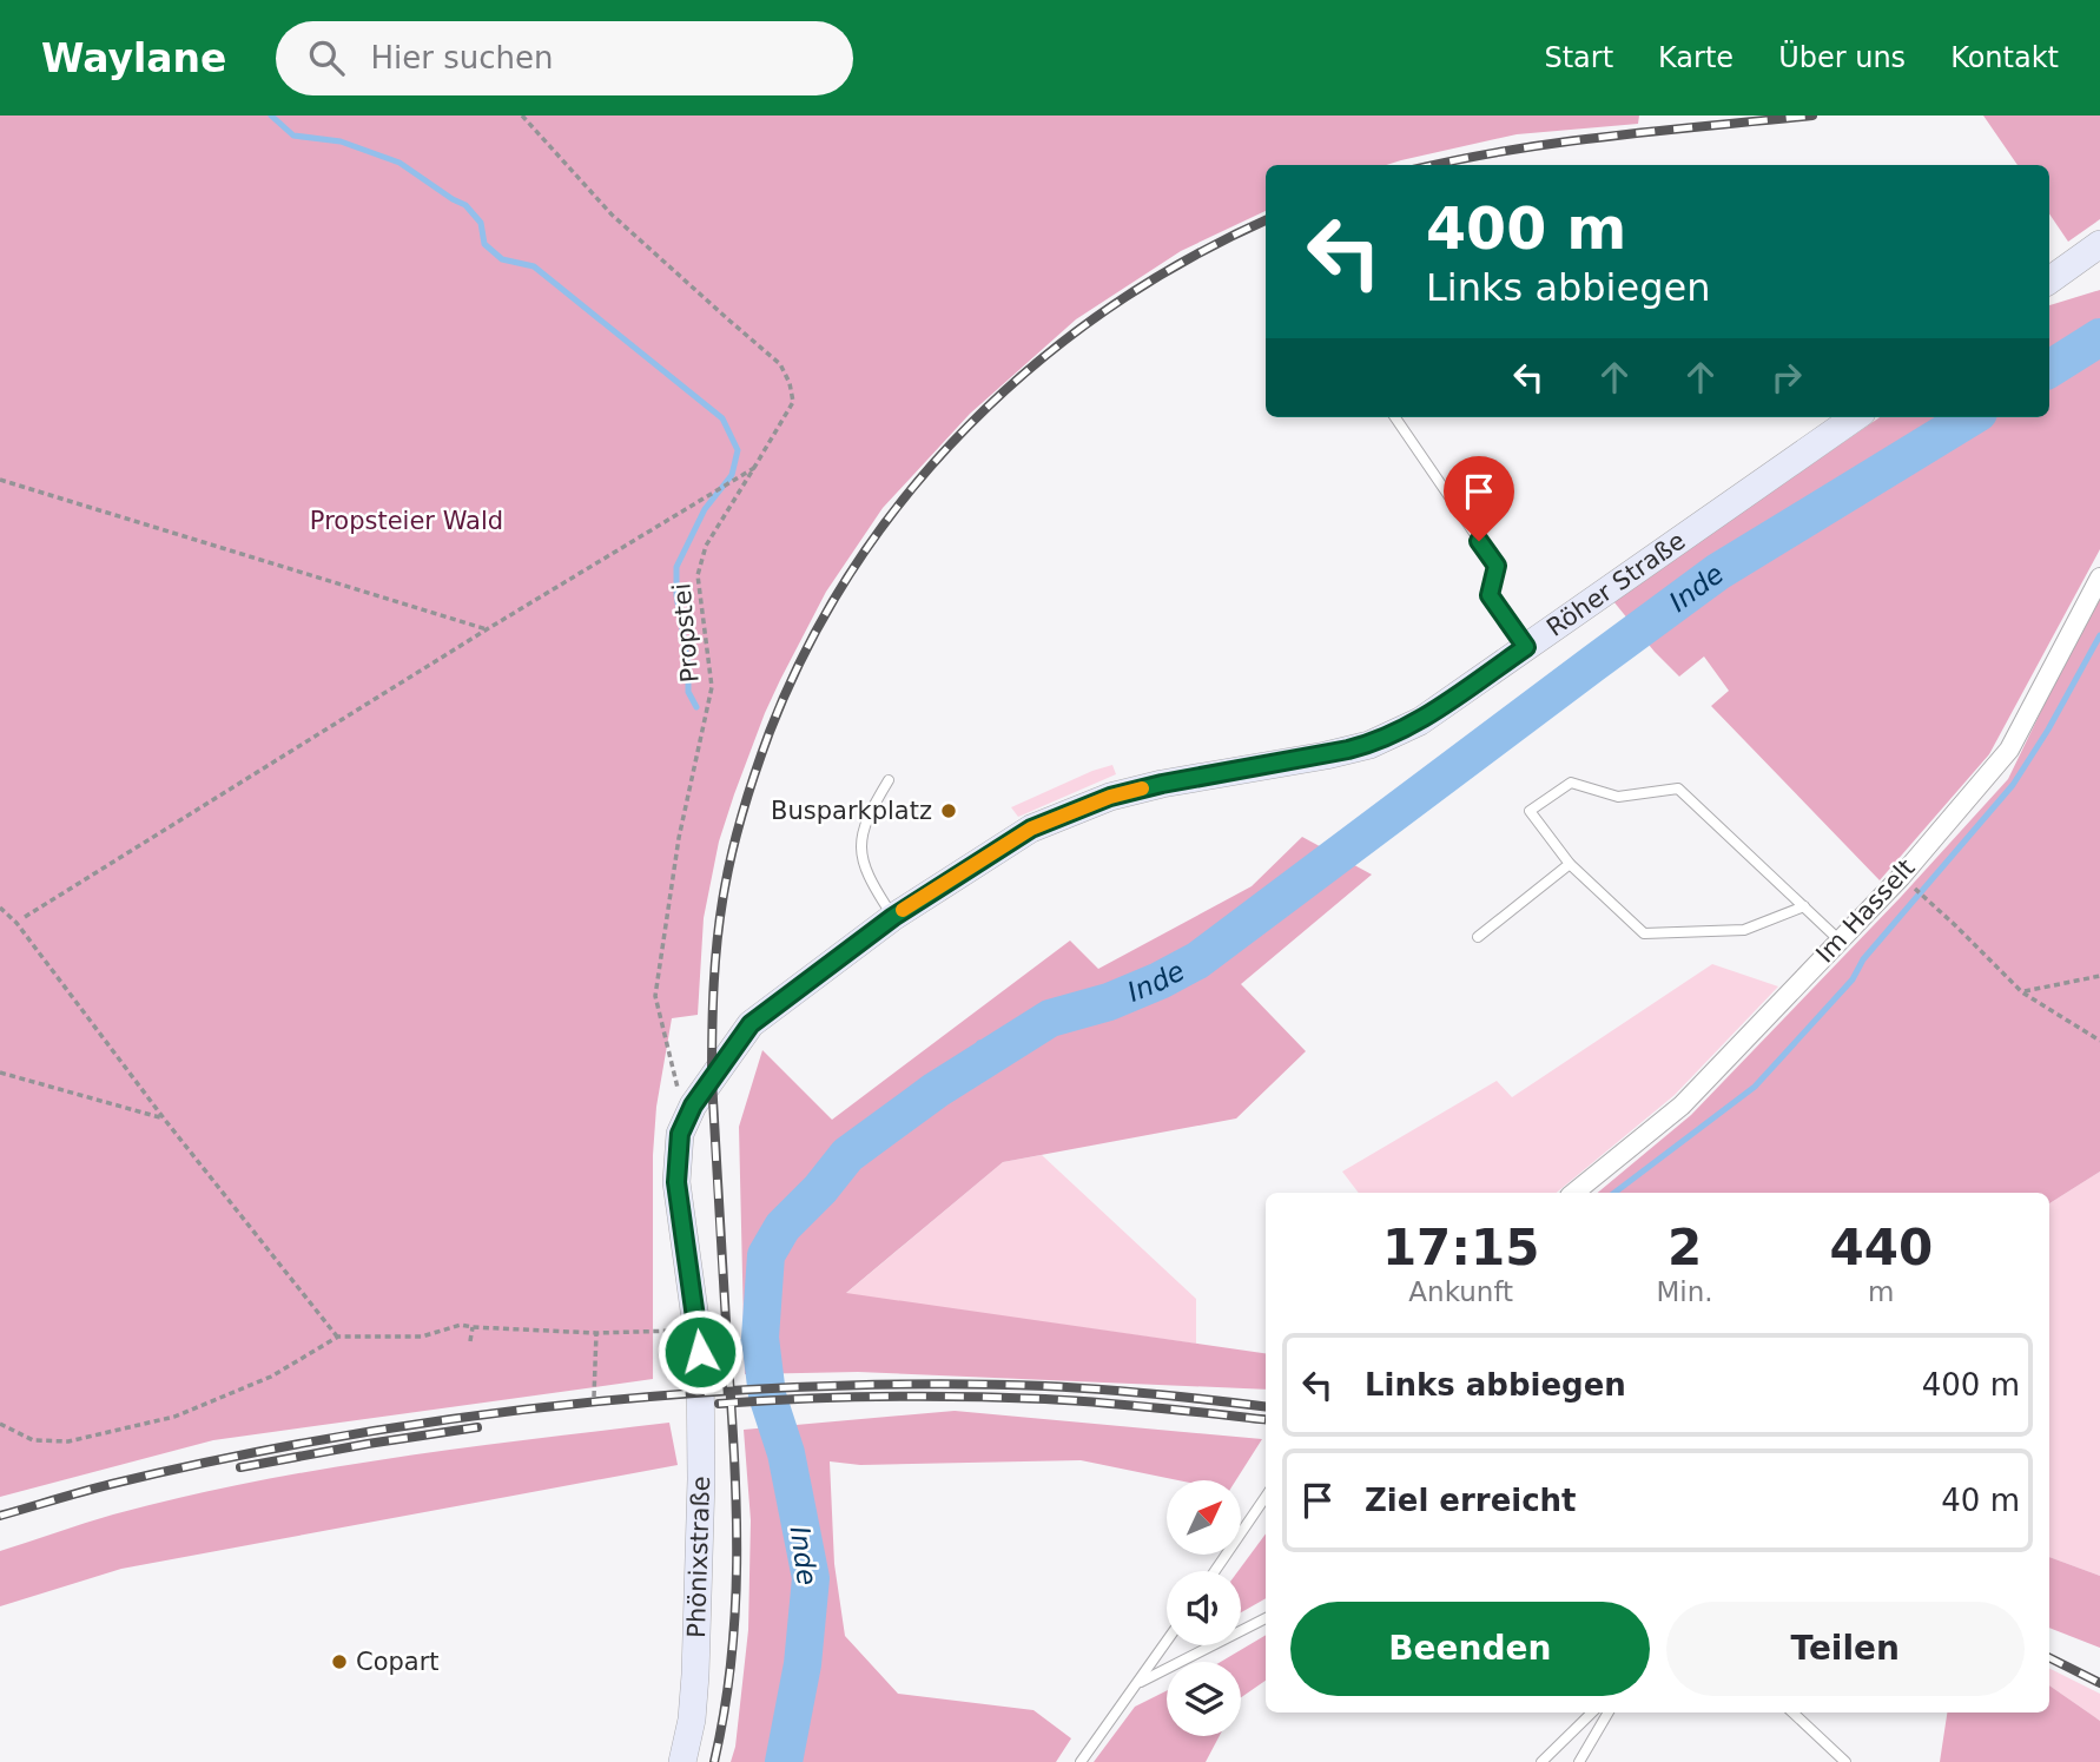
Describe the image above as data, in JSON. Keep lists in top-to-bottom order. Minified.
{"streets":{"main road":["Röher Straße","Phönixstraße"],"street":["Im Hasselt"],"path":["Propstei"]},"crossings":[["Röher Straße","Propstei"],["Röher Straße","Phönixstraße"]],"water":["Inde"],"parks":["Propsteier Wald"],"places":["Busparkplatz","Copart"],"north":"top right","page":{"header":"Waylane","search":"Hier suchen","nav":["Start","Karte","Über uns","Kontakt"],"turn":["400 m","Links abbiegen"],"eta":["17:15","Ankunft","2","Min.","440","m"],"list":[{"name":"Links abbiegen","value":"400 m"},{"name":"Ziel erreicht","value":"40 m"}],"buttons":["Beenden","Teilen"]}}
